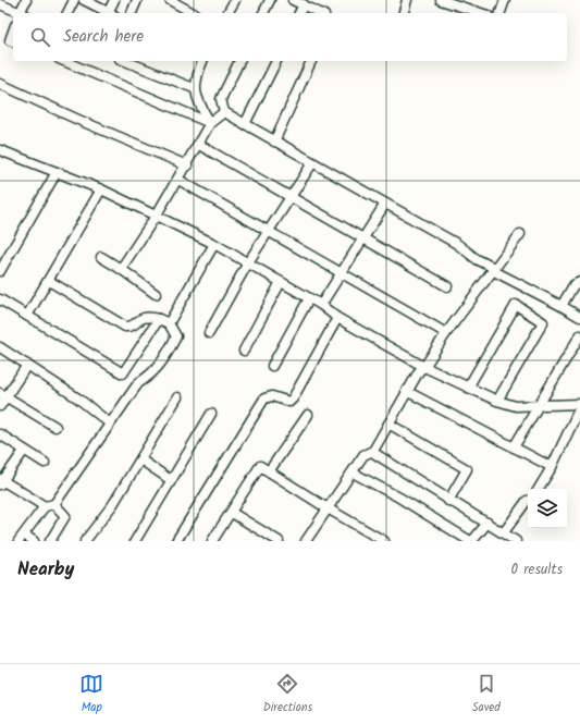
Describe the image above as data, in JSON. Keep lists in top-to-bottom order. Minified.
{"page":{"search":"Search here","heading":["Nearby","0 results"],"nav":["Map","Directions","Saved"]}}
